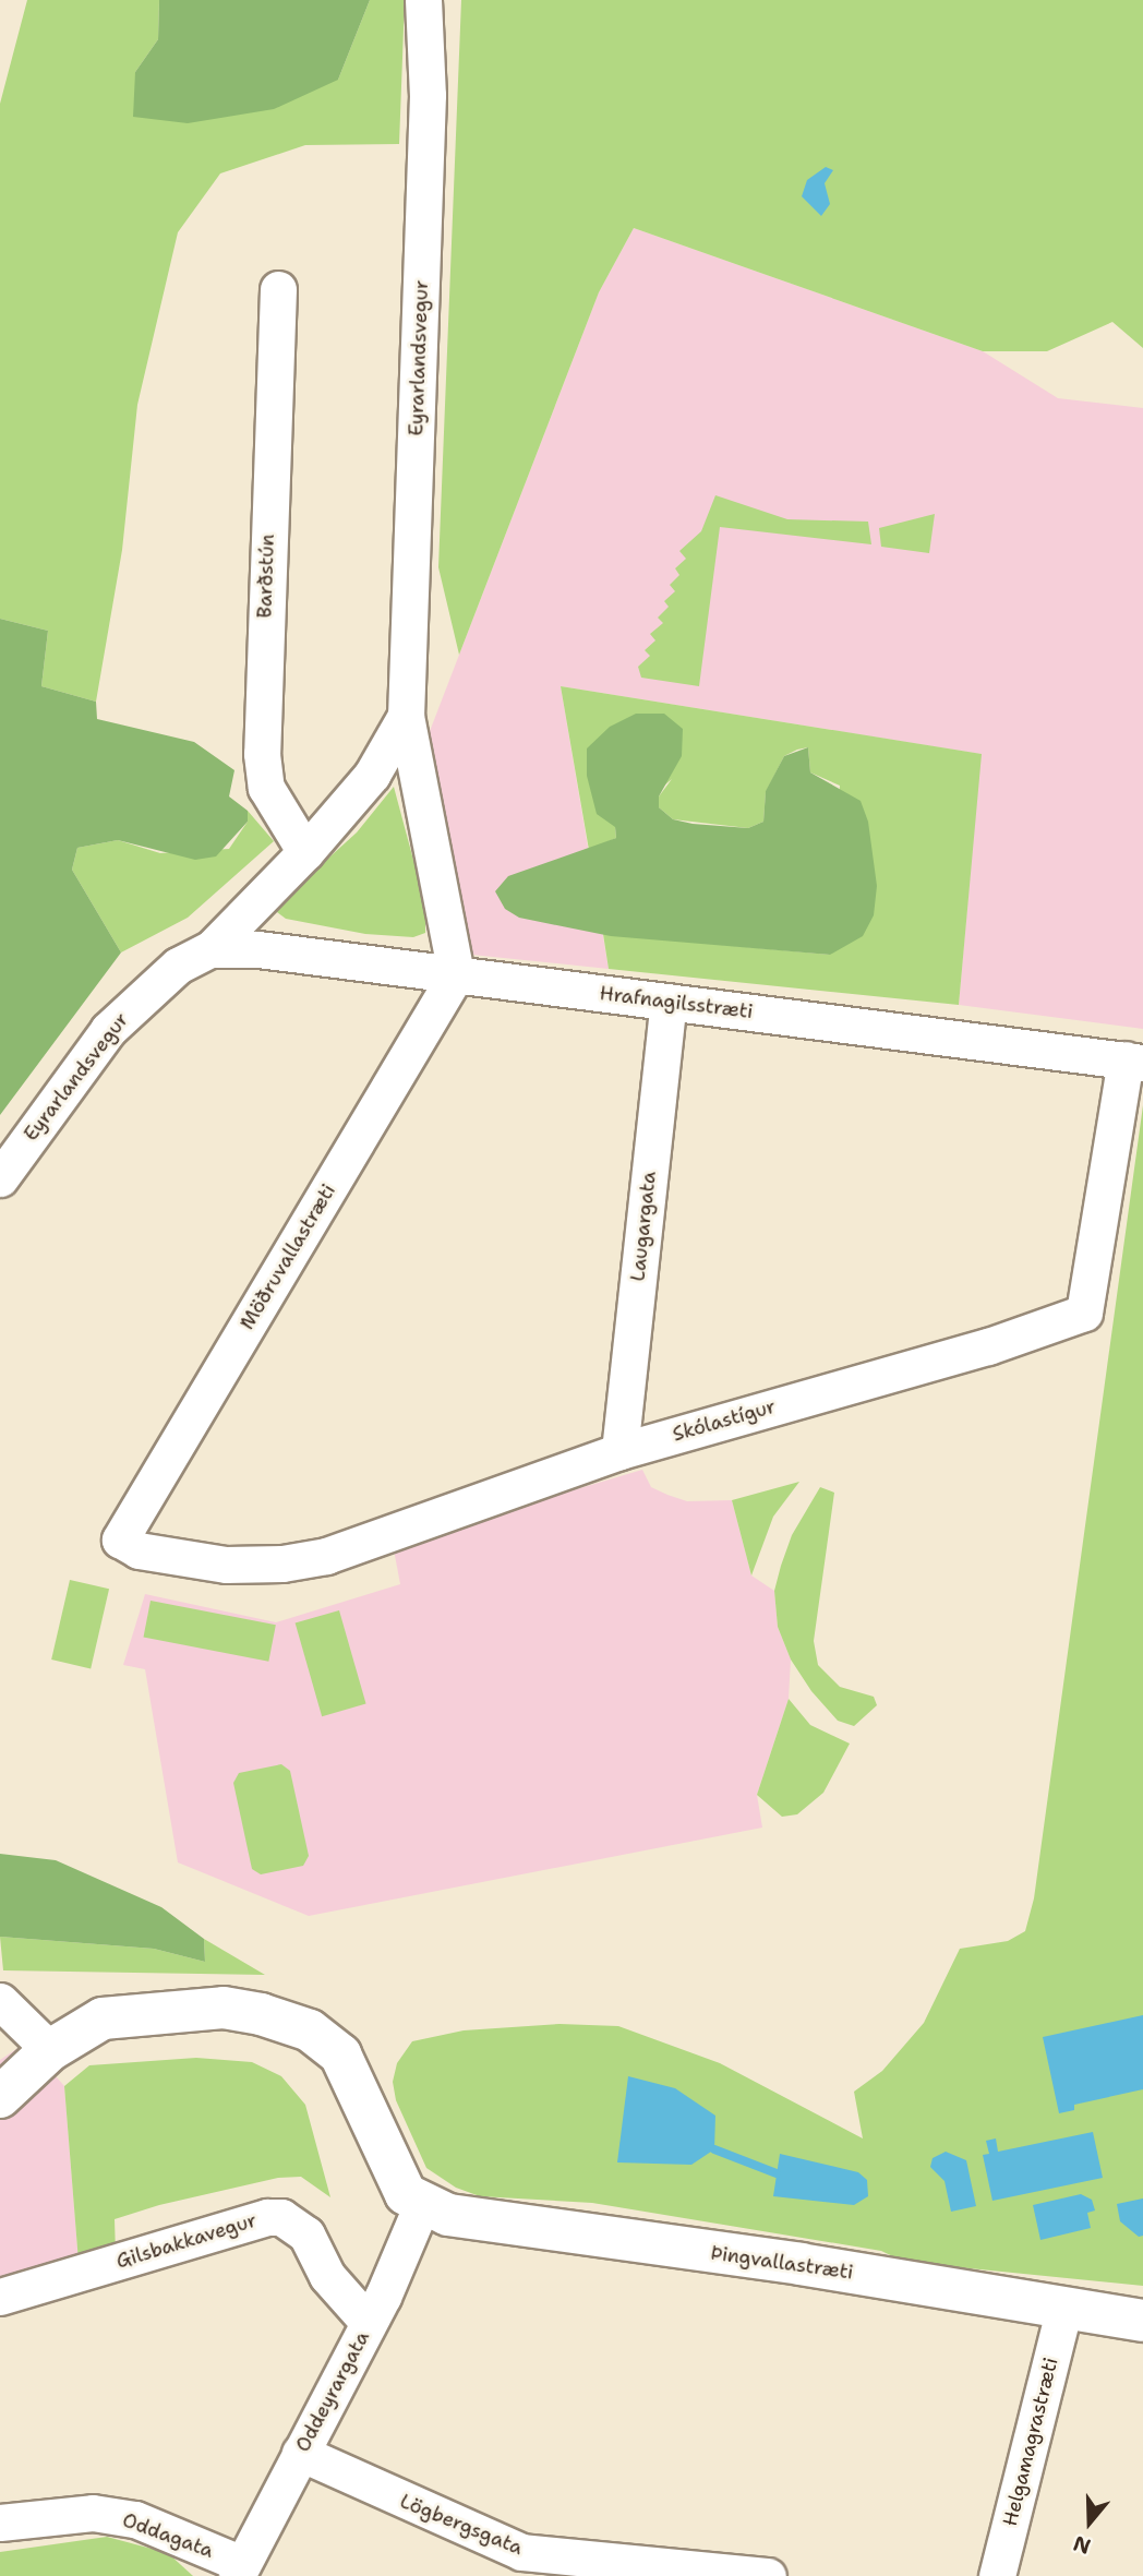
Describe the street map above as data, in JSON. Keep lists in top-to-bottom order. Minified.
{"streets":{"main road":["Þingvallastræti"],"street":["Eyrarlandsvegur","Barðstún","Hrafnagilsstræti","Laugargata","Möðruvallastræti","Skólastígur","Gilsbakkavegur","Oddeyrargata","Helgamagrastræti","Lögbergsgata","Oddagata"]},"crossings":[["Eyrarlandsvegur","Barðstún"],["Eyrarlandsvegur","Hrafnagilsstræti"],["Eyrarlandsvegur","Möðruvallastræti"],["Hrafnagilsstræti","Laugargata"],["Hrafnagilsstræti","Möðruvallastræti"],["Hrafnagilsstræti","Skólastígur"],["Laugargata","Skólastígur"],["Möðruvallastræti","Skólastígur"],["Gilsbakkavegur","Oddeyrargata"],["Þingvallastræti","Oddeyrargata"],["Þingvallastræti","Helgamagrastræti"],["Oddeyrargata","Lögbergsgata"],["Oddeyrargata","Oddagata"]],"north":"bottom"}
